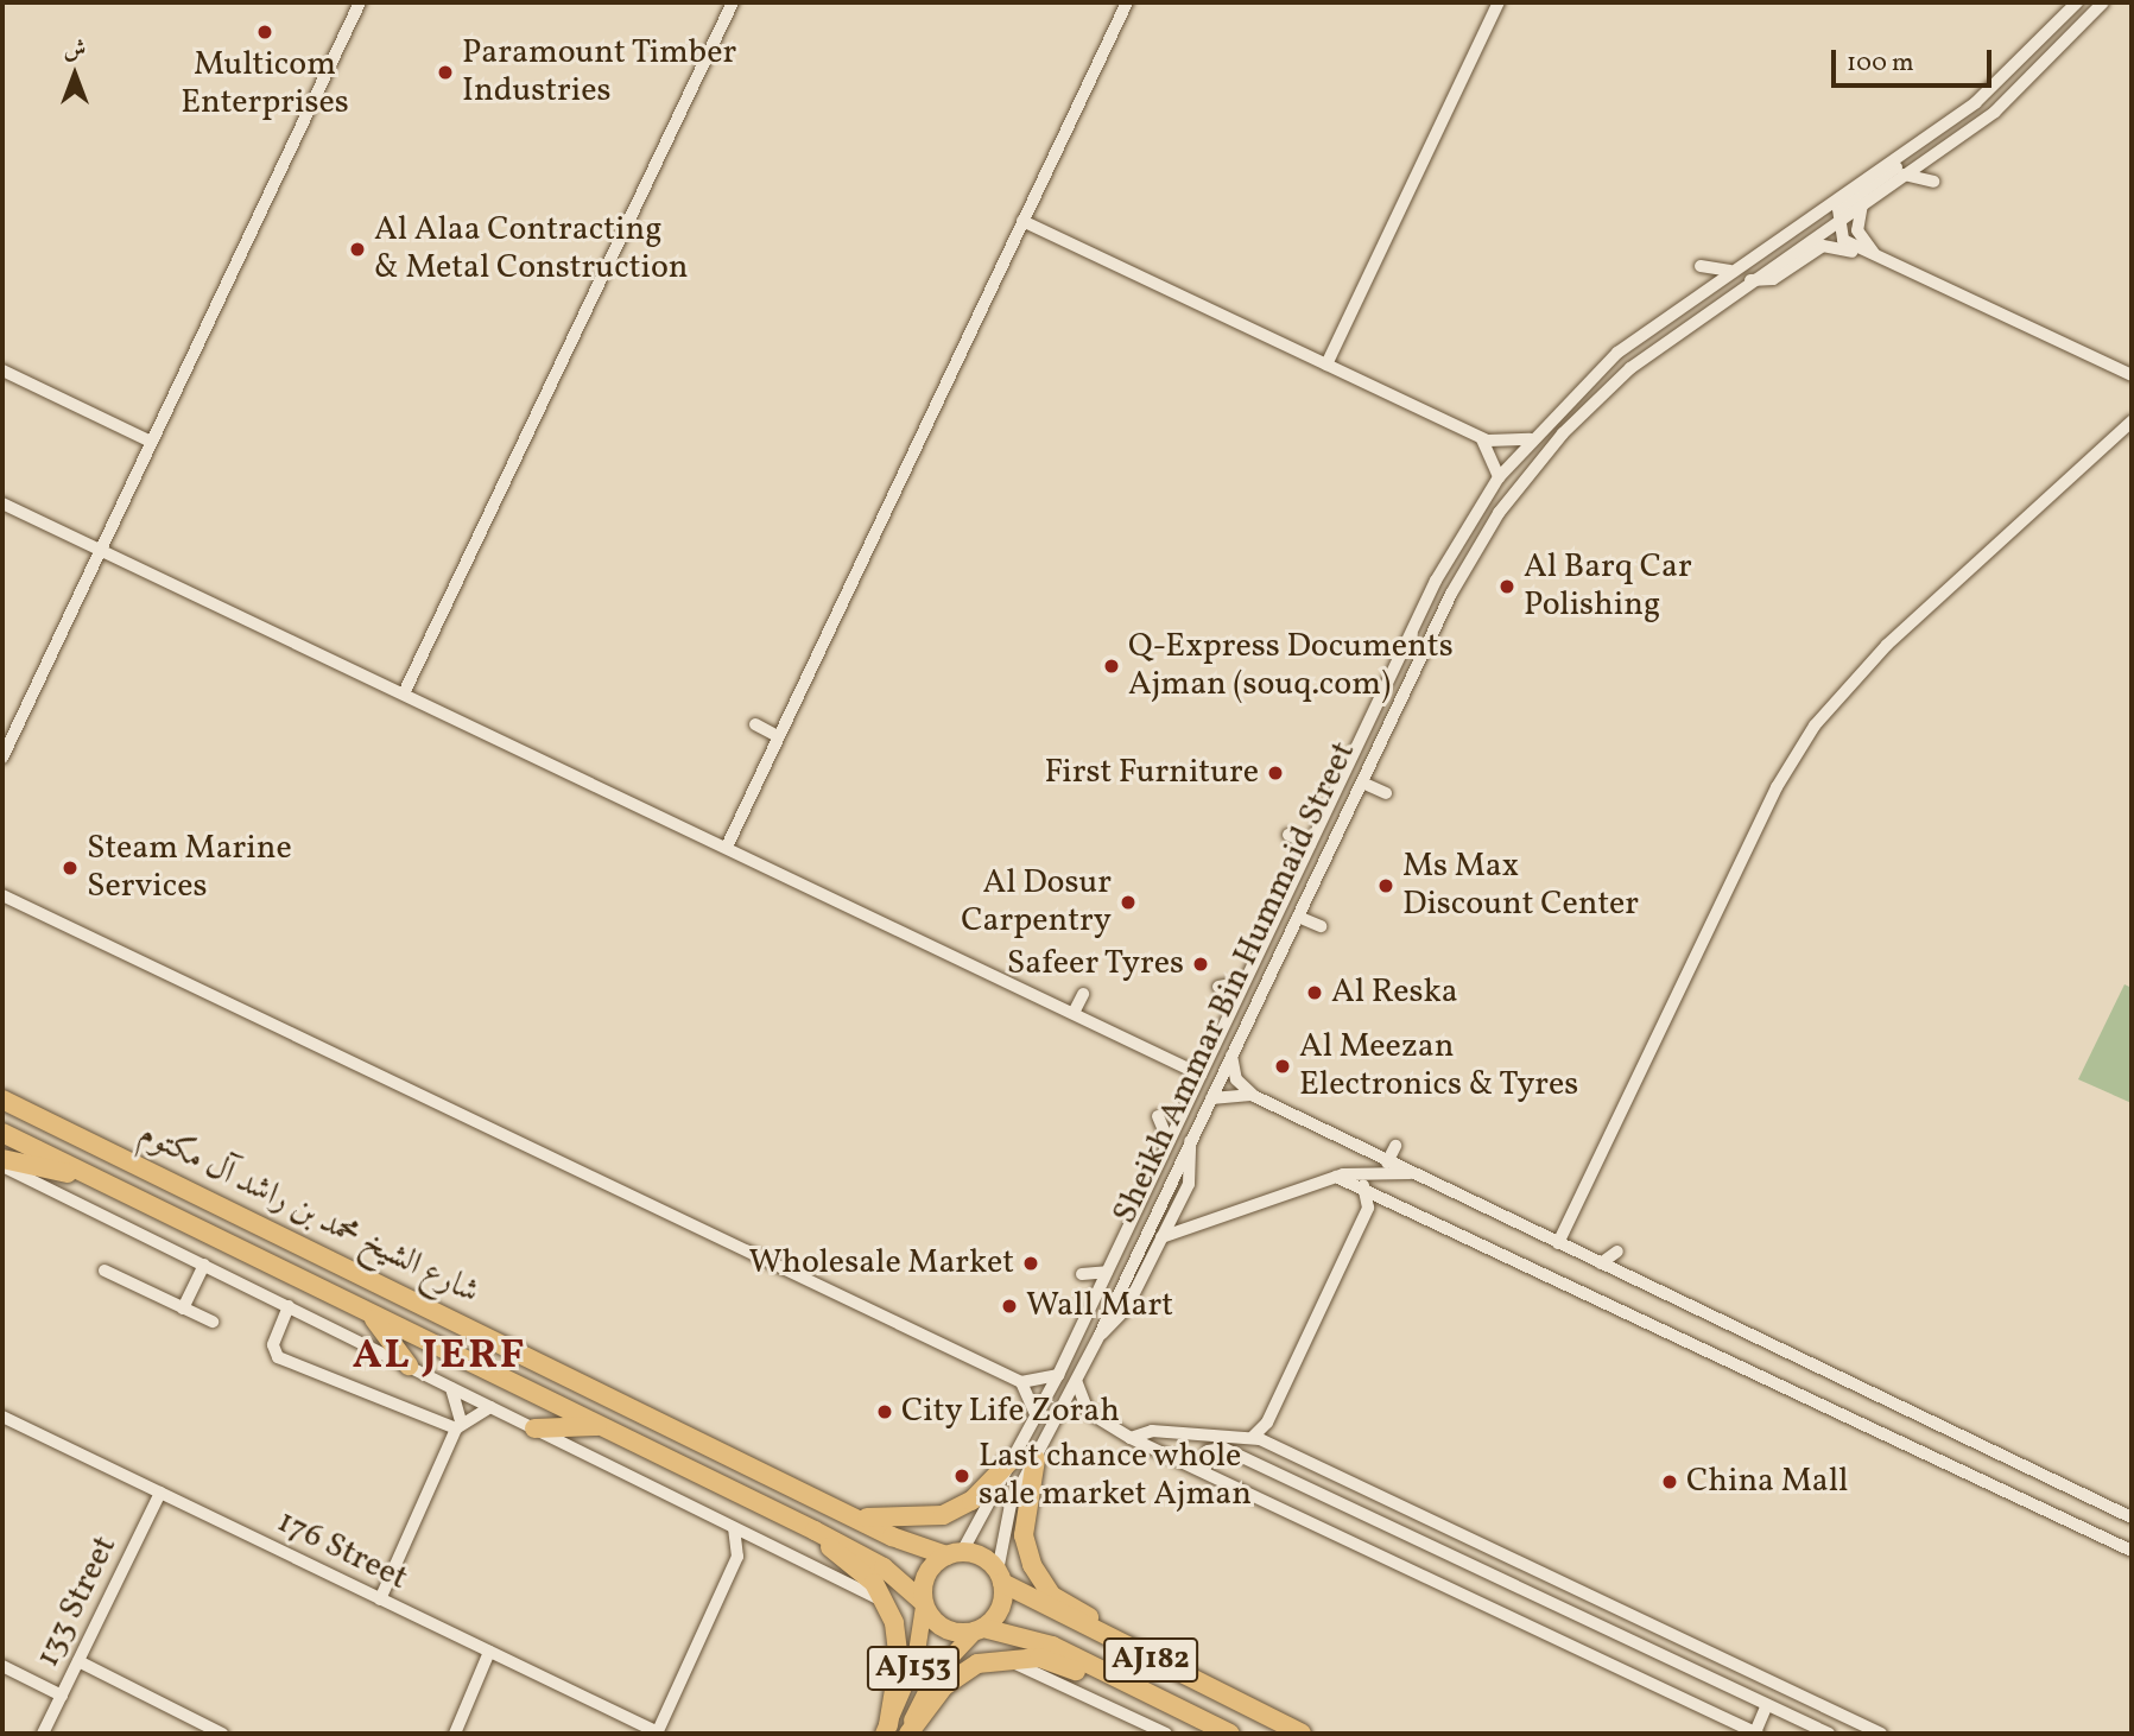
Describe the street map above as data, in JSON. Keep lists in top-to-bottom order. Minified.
{"streets":{"highway":["شارع الشيخ محمد بن راشد آل مكتوم","AJ182"],"main road":["AJ153"],"street":["Sheikh Ammar Bin Hummaid Street","176 Street","133 Street"]},"crossings":[["Sheikh Ammar Bin Hummaid Street","شارع الشيخ محمد بن راشد آل مكتوم"],["Sheikh Ammar Bin Hummaid Street","AJ182"],["Sheikh Ammar Bin Hummaid Street","AJ153"],["شارع الشيخ محمد بن راشد آل مكتوم","AJ182"],["شارع الشيخ محمد بن راشد آل مكتوم","AJ153"],["176 Street","133 Street"],["AJ182","AJ153"]],"districts":["AL JERF"],"places":["Multicom Enterprises","Paramount Timber Industries","Al Alaa Contracting & Metal Construction","Al Barq Car Polishing","Q-Express Documents Ajman (souq.com)","First Furniture","Steam Marine Services","Ms Max Discount Center","Al Dosur Carpentry","Safeer Tyres","Al Reska","Al Meezan Electronics & Tyres","Wholesale Market","Wall Mart","City Life Zorah","Last chance whole sale market Ajman","China Mall"],"scale_bar":"100 m","north":"top"}
